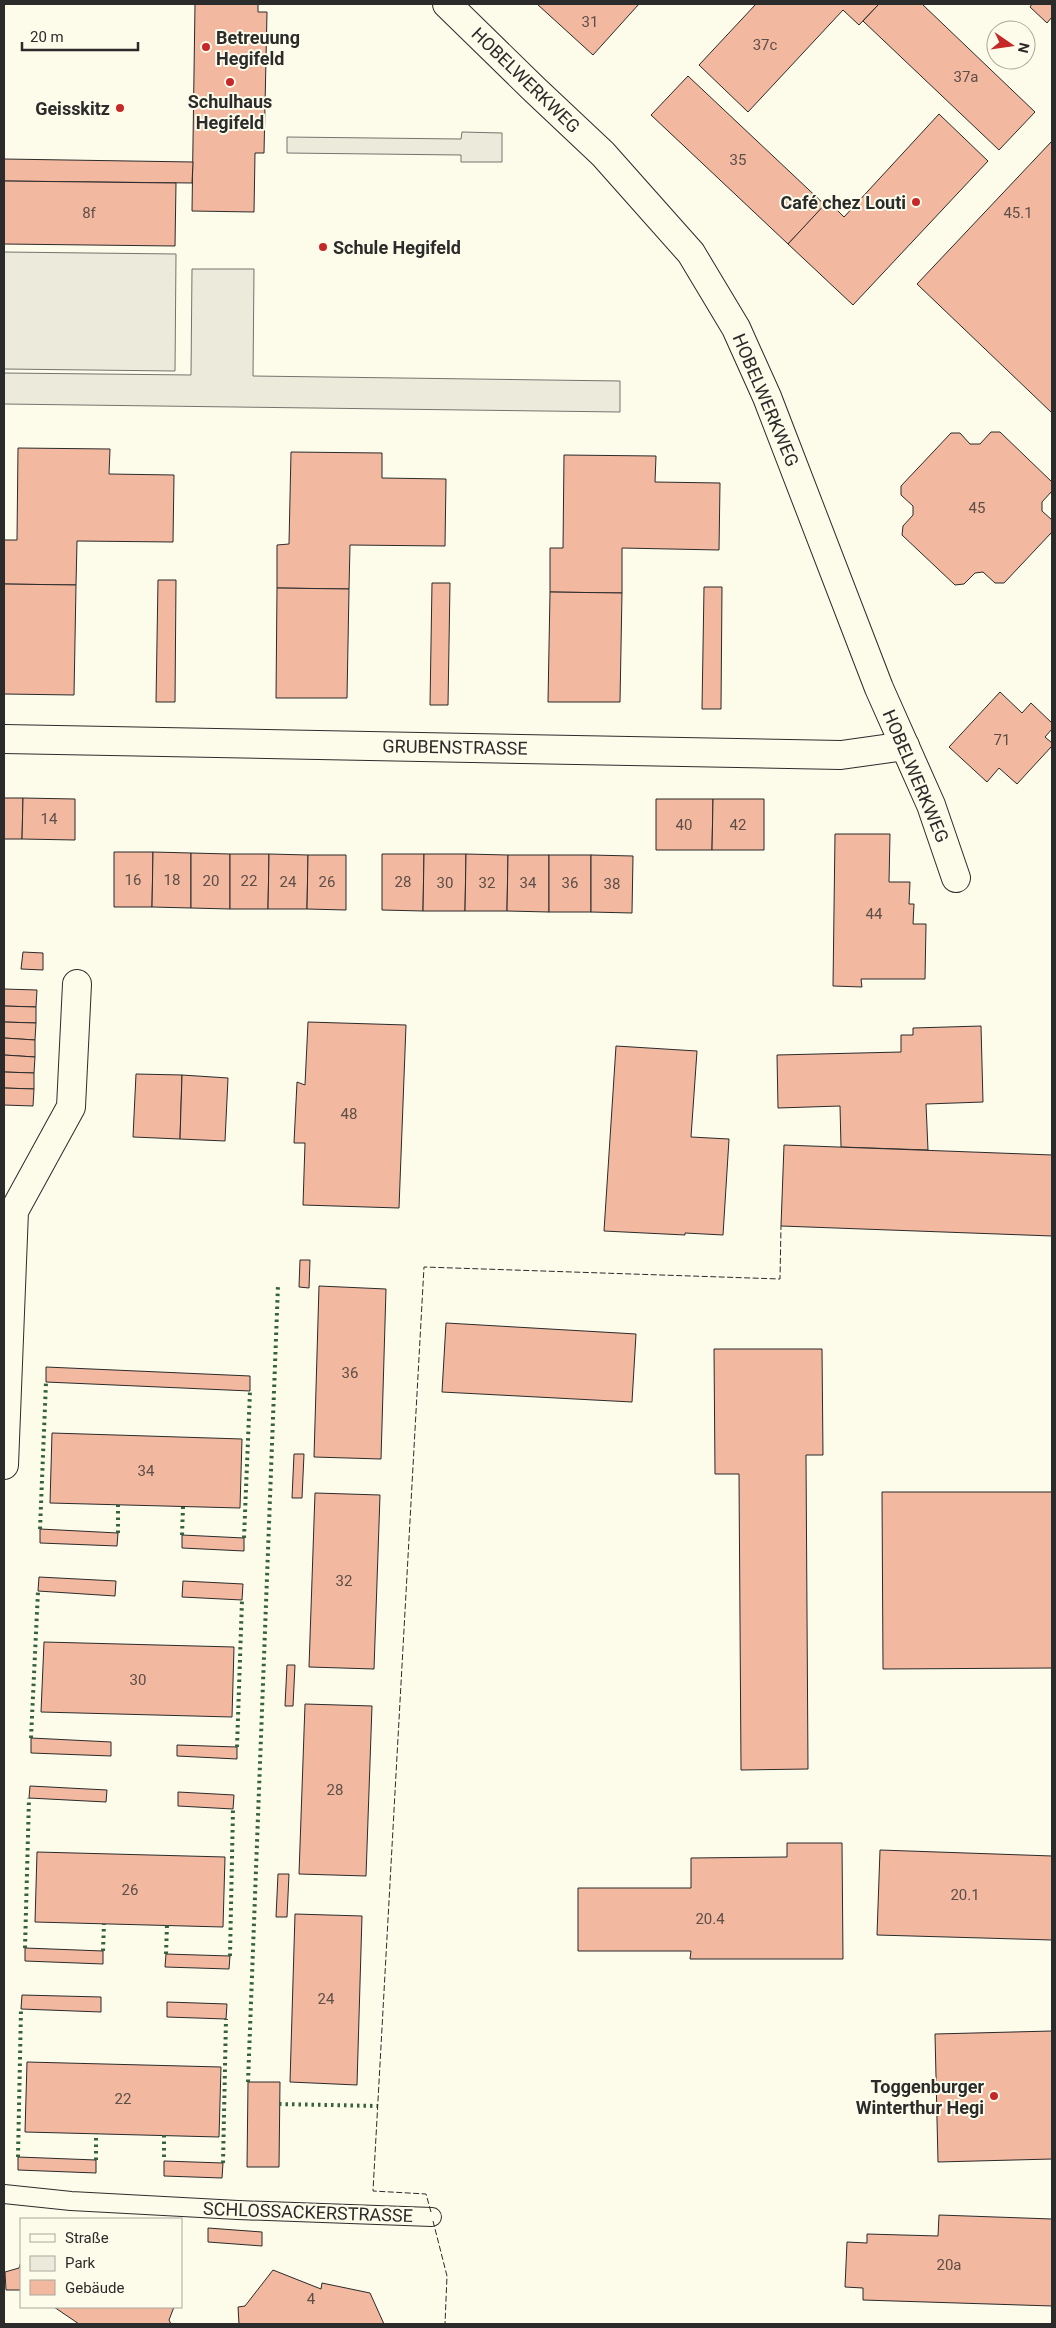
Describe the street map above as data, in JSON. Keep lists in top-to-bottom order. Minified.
{"streets":{"street":["HOBELWERKWEG","GRUBENSTRASSE"],"lane":["SCHLOSSACKERSTRASSE"]},"crossings":[["HOBELWERKWEG","GRUBENSTRASSE"]],"places":["Betreuung Hegifeld","Schulhaus Hegifeld","Geisskitz","Café chez Louti","Schule Hegifeld","Toggenburger Winterthur Hegi"],"house_numbers":["31","37c","37a","35","8f","45.1","45","71","14","40","42","16","18","20","22","24","26","28","30","32","34","36","38","44","48","36","34","32","30","28","26","20.1","20.4","24","22","20a","4"],"legend":["Straße","Park","Gebäude"],"scale_bar":"20 m","north":"right"}
